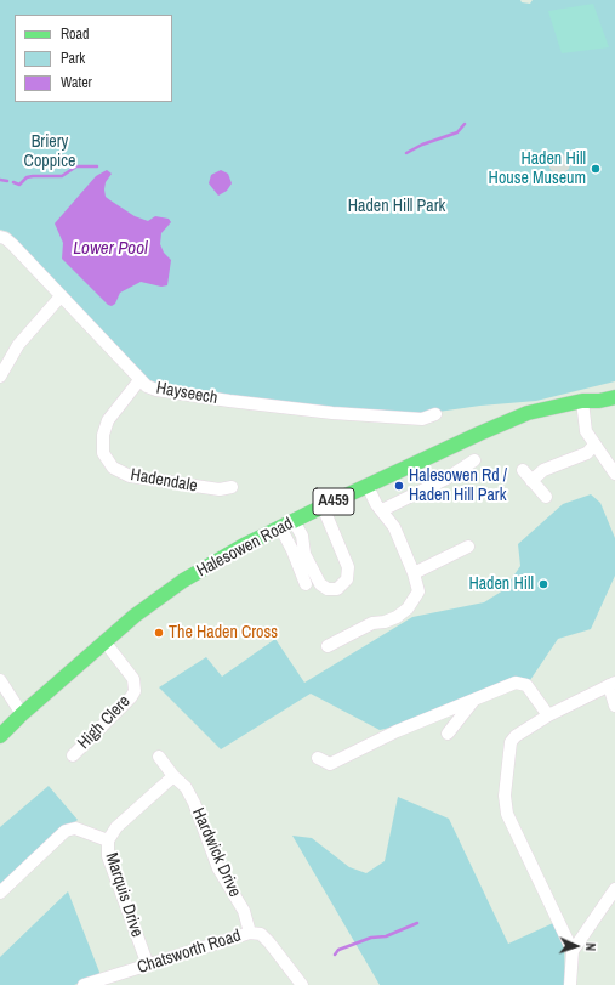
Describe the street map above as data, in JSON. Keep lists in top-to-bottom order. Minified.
{"streets":{"main road":["A459","Halesowen Road"],"street":["Hayseech","Hadendale","High Clere","Hardwick Drive","Marquis Drive","Chatsworth Road"]},"crossings":[["Hayseech","Hadendale"],["Halesowen Road","High Clere"],["Hardwick Drive","Chatsworth Road"],["Marquis Drive","Chatsworth Road"]],"water":["Lower Pool"],"parks":["Briery Coppice","Haden Hill Park"],"places":["Haden Hill House Museum","Halesowen Rd / Haden Hill Park","Haden Hill","The Haden Cross"],"legend":["Road","Park","Water"],"north":"right"}
